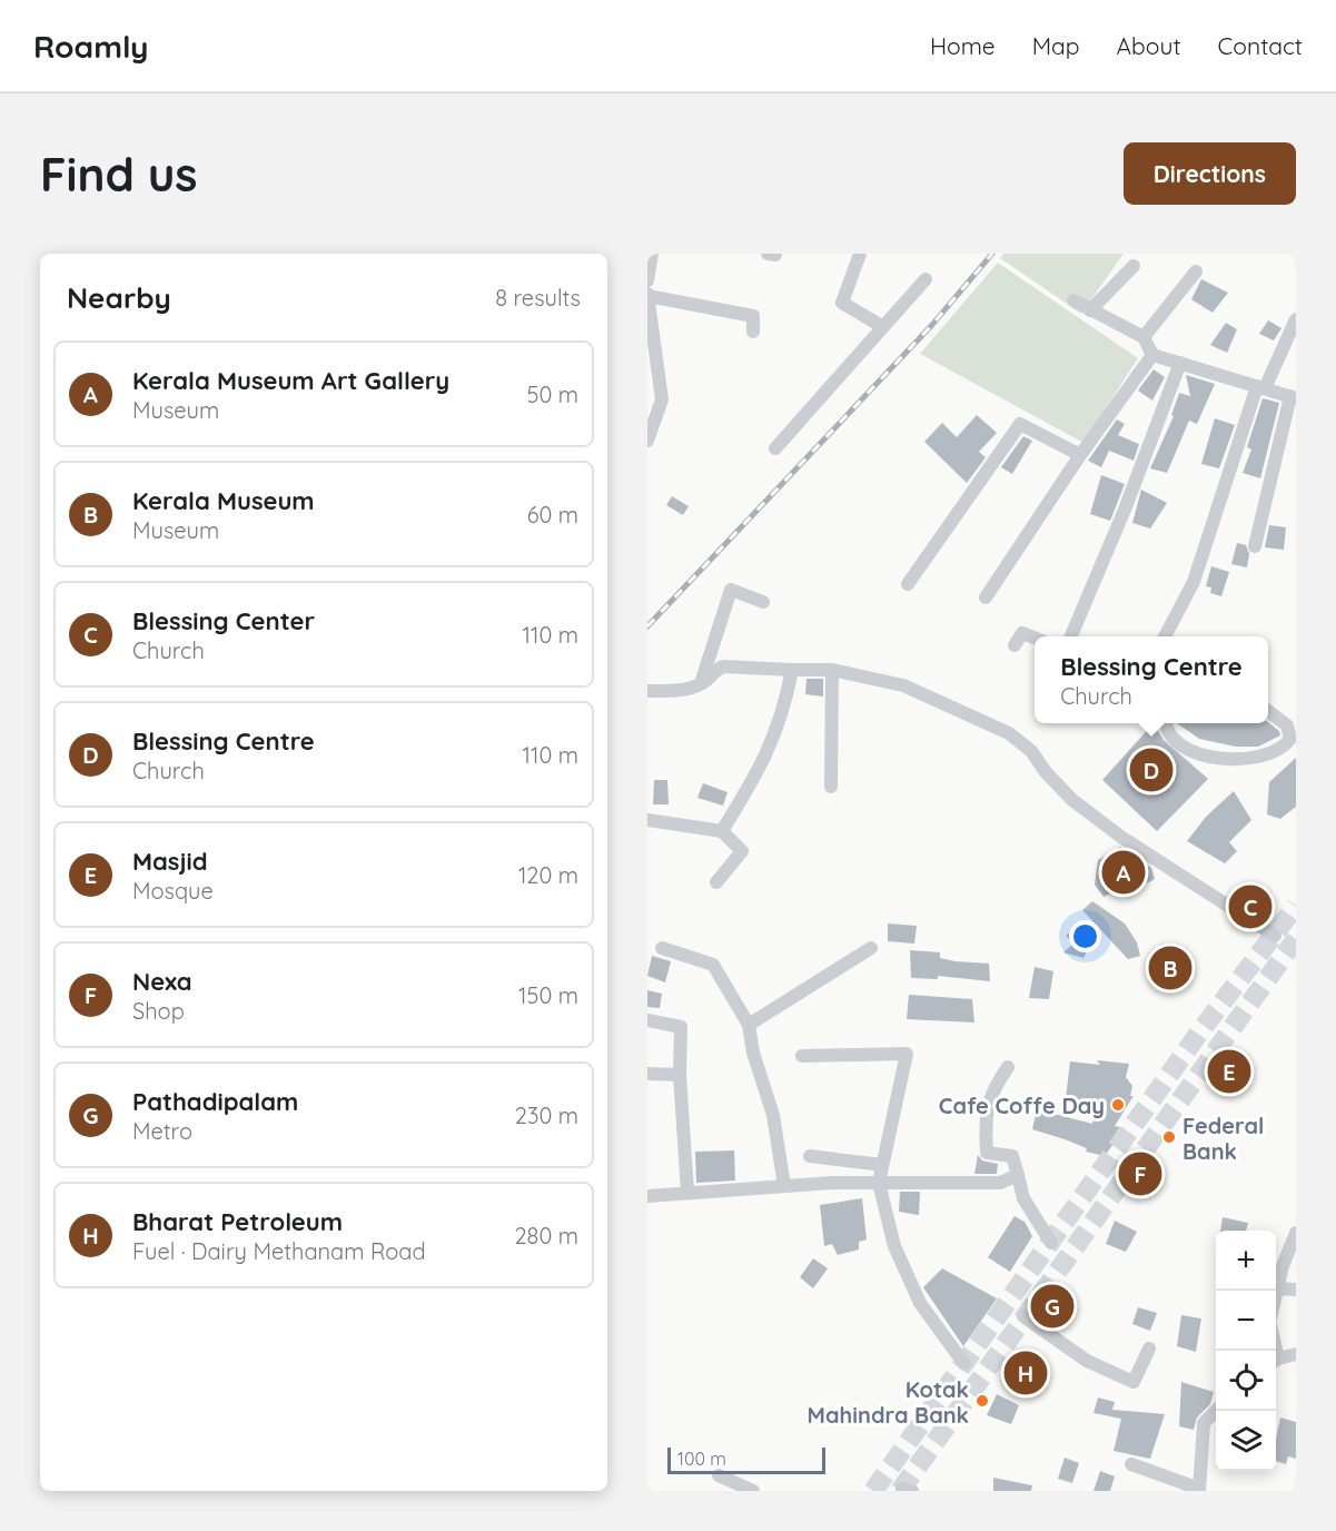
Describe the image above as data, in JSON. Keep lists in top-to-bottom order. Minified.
{"places":["Cafe Coffe Day","Federal Bank","Kotak Mahindra Bank"],"scale_bar":"100 m","page":{"header":"Roamly","nav":["Home","Map","About","Contact"],"buttons":"Directions","title":"Find us","heading":["Nearby","8 results"],"list":[{"mark":"A","name":"Kerala Museum Art Gallery","note":"Museum","value":"50 m"},{"mark":"B","name":"Kerala Museum","note":"Museum","value":"60 m"},{"mark":"C","name":"Blessing Center","note":"Church","value":"110 m"},{"mark":"D","name":"Blessing Centre","note":"Church","value":"110 m"},{"mark":"E","name":"Masjid","note":"Mosque","value":"120 m"},{"mark":"F","name":"Nexa","note":"Shop","value":"150 m"},{"mark":"G","name":"Pathadipalam","note":"Metro","value":"230 m"},{"mark":"H","name":"Bharat Petroleum","note":"Fuel · Dairy Methanam Road","value":"280 m"}],"popup":["Blessing Centre","Church"],"pins":["D","A","C","B","E","F","G","H"],"map_buttons":["+","−"],"scale":"100 m"}}
